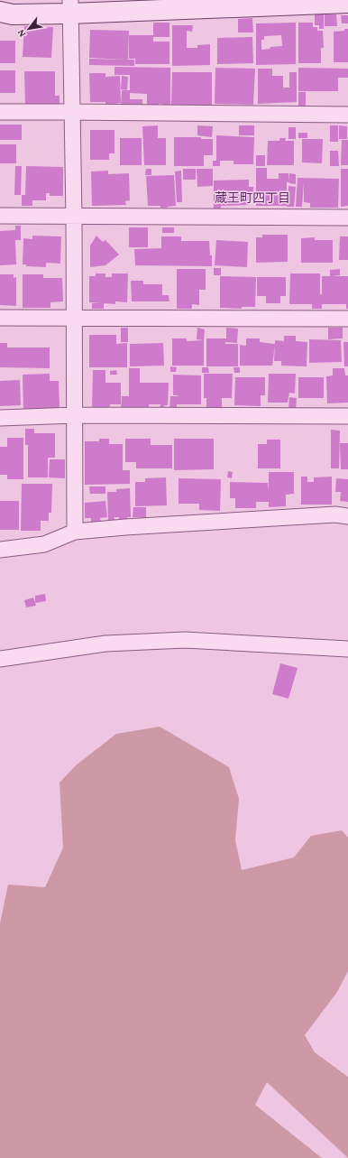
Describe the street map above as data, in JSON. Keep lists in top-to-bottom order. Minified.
{"districts":["蔵王町四丁目"],"north":"bottom left"}
